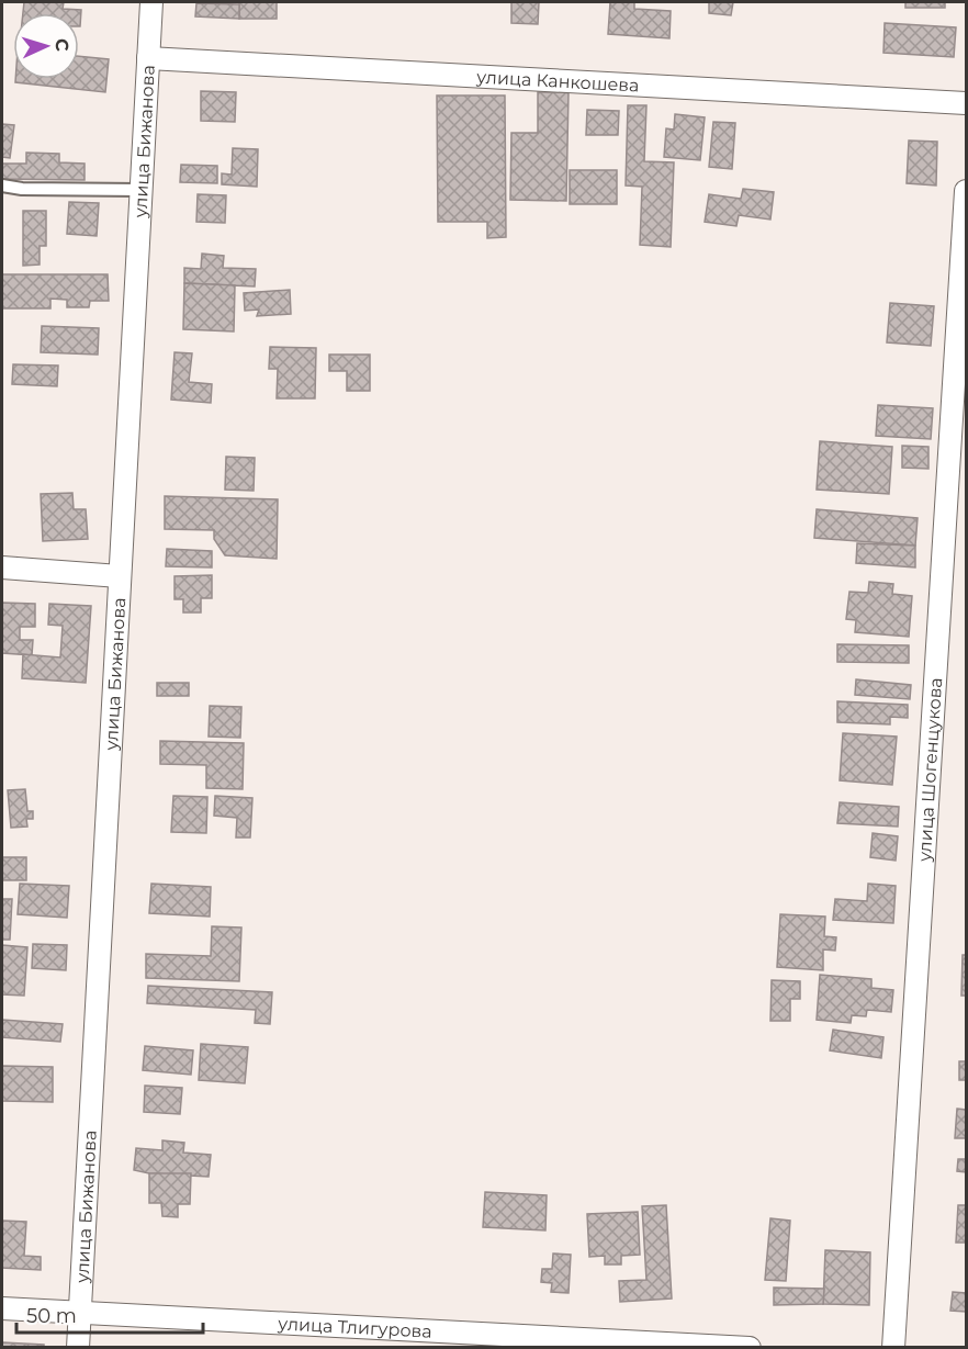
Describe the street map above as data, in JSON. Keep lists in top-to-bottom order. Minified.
{"streets":{"street":["улица Канкошева","улица Бижанова","улица Шогенцукова","улица Тлигурова"]},"crossings":[["улица Канкошева","улица Бижанова"],["улица Бижанова","улица Тлигурова"]],"scale_bar":"50 m","north":"right"}
